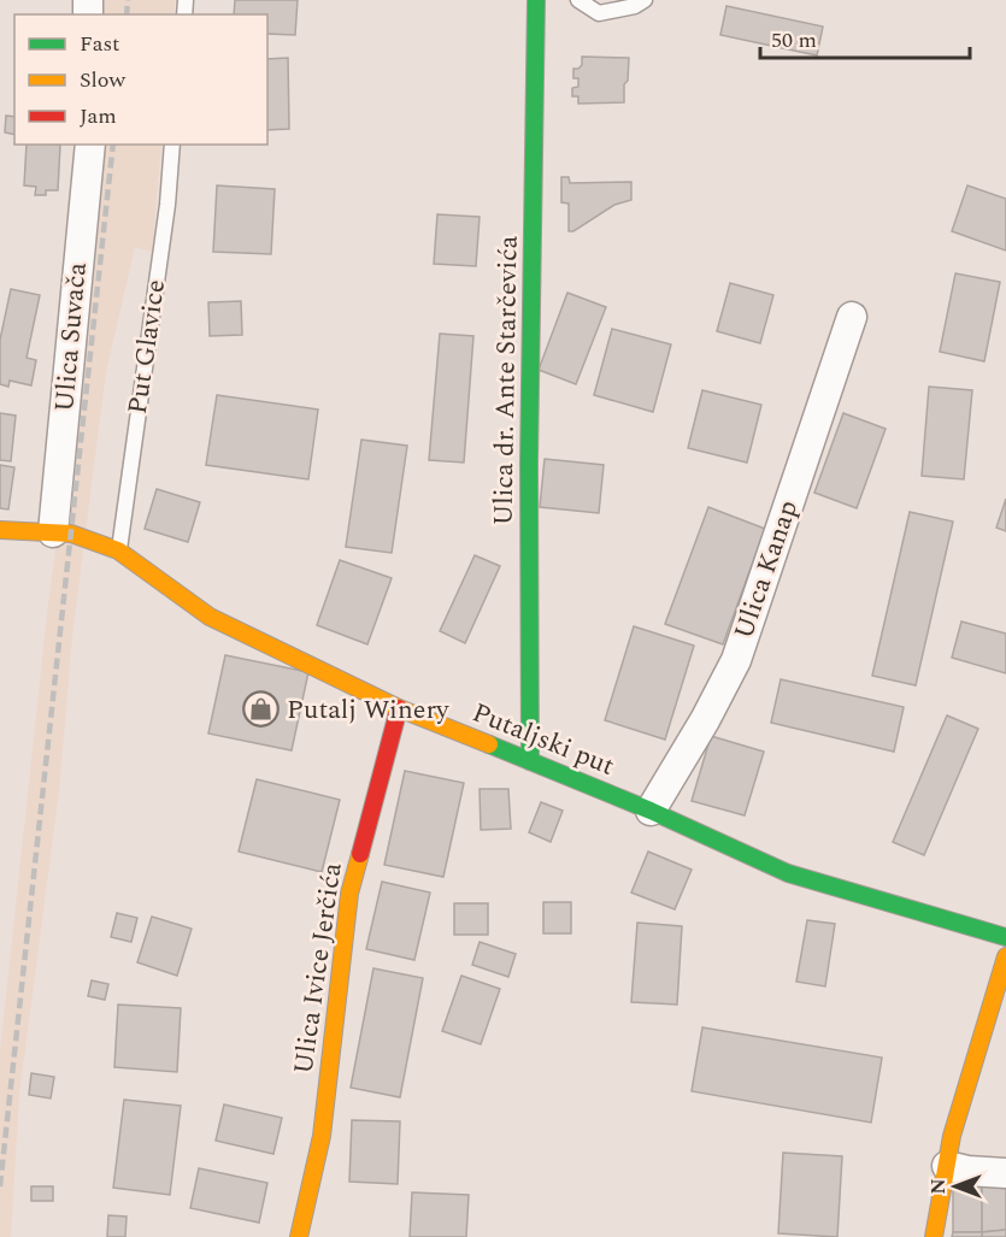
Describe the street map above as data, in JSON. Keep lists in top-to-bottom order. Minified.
{"streets":{"street":["Ulica Suvača","Ulica dr. Ante Starčevića","Ulica Kanap","Putaljski put","Ulica Ivice Jerčića"],"lane":["Put Glavice"]},"crossings":[["Ulica Suvača","Putaljski put"],["Put Glavice","Putaljski put"],["Ulica dr. Ante Starčevića","Putaljski put"],["Ulica Kanap","Putaljski put"],["Putaljski put","Ulica Ivice Jerčića"]],"places":{"shop":["Putalj Winery"]},"legend":["Fast","Slow","Jam"],"scale_bar":"50 m","north":"left"}
